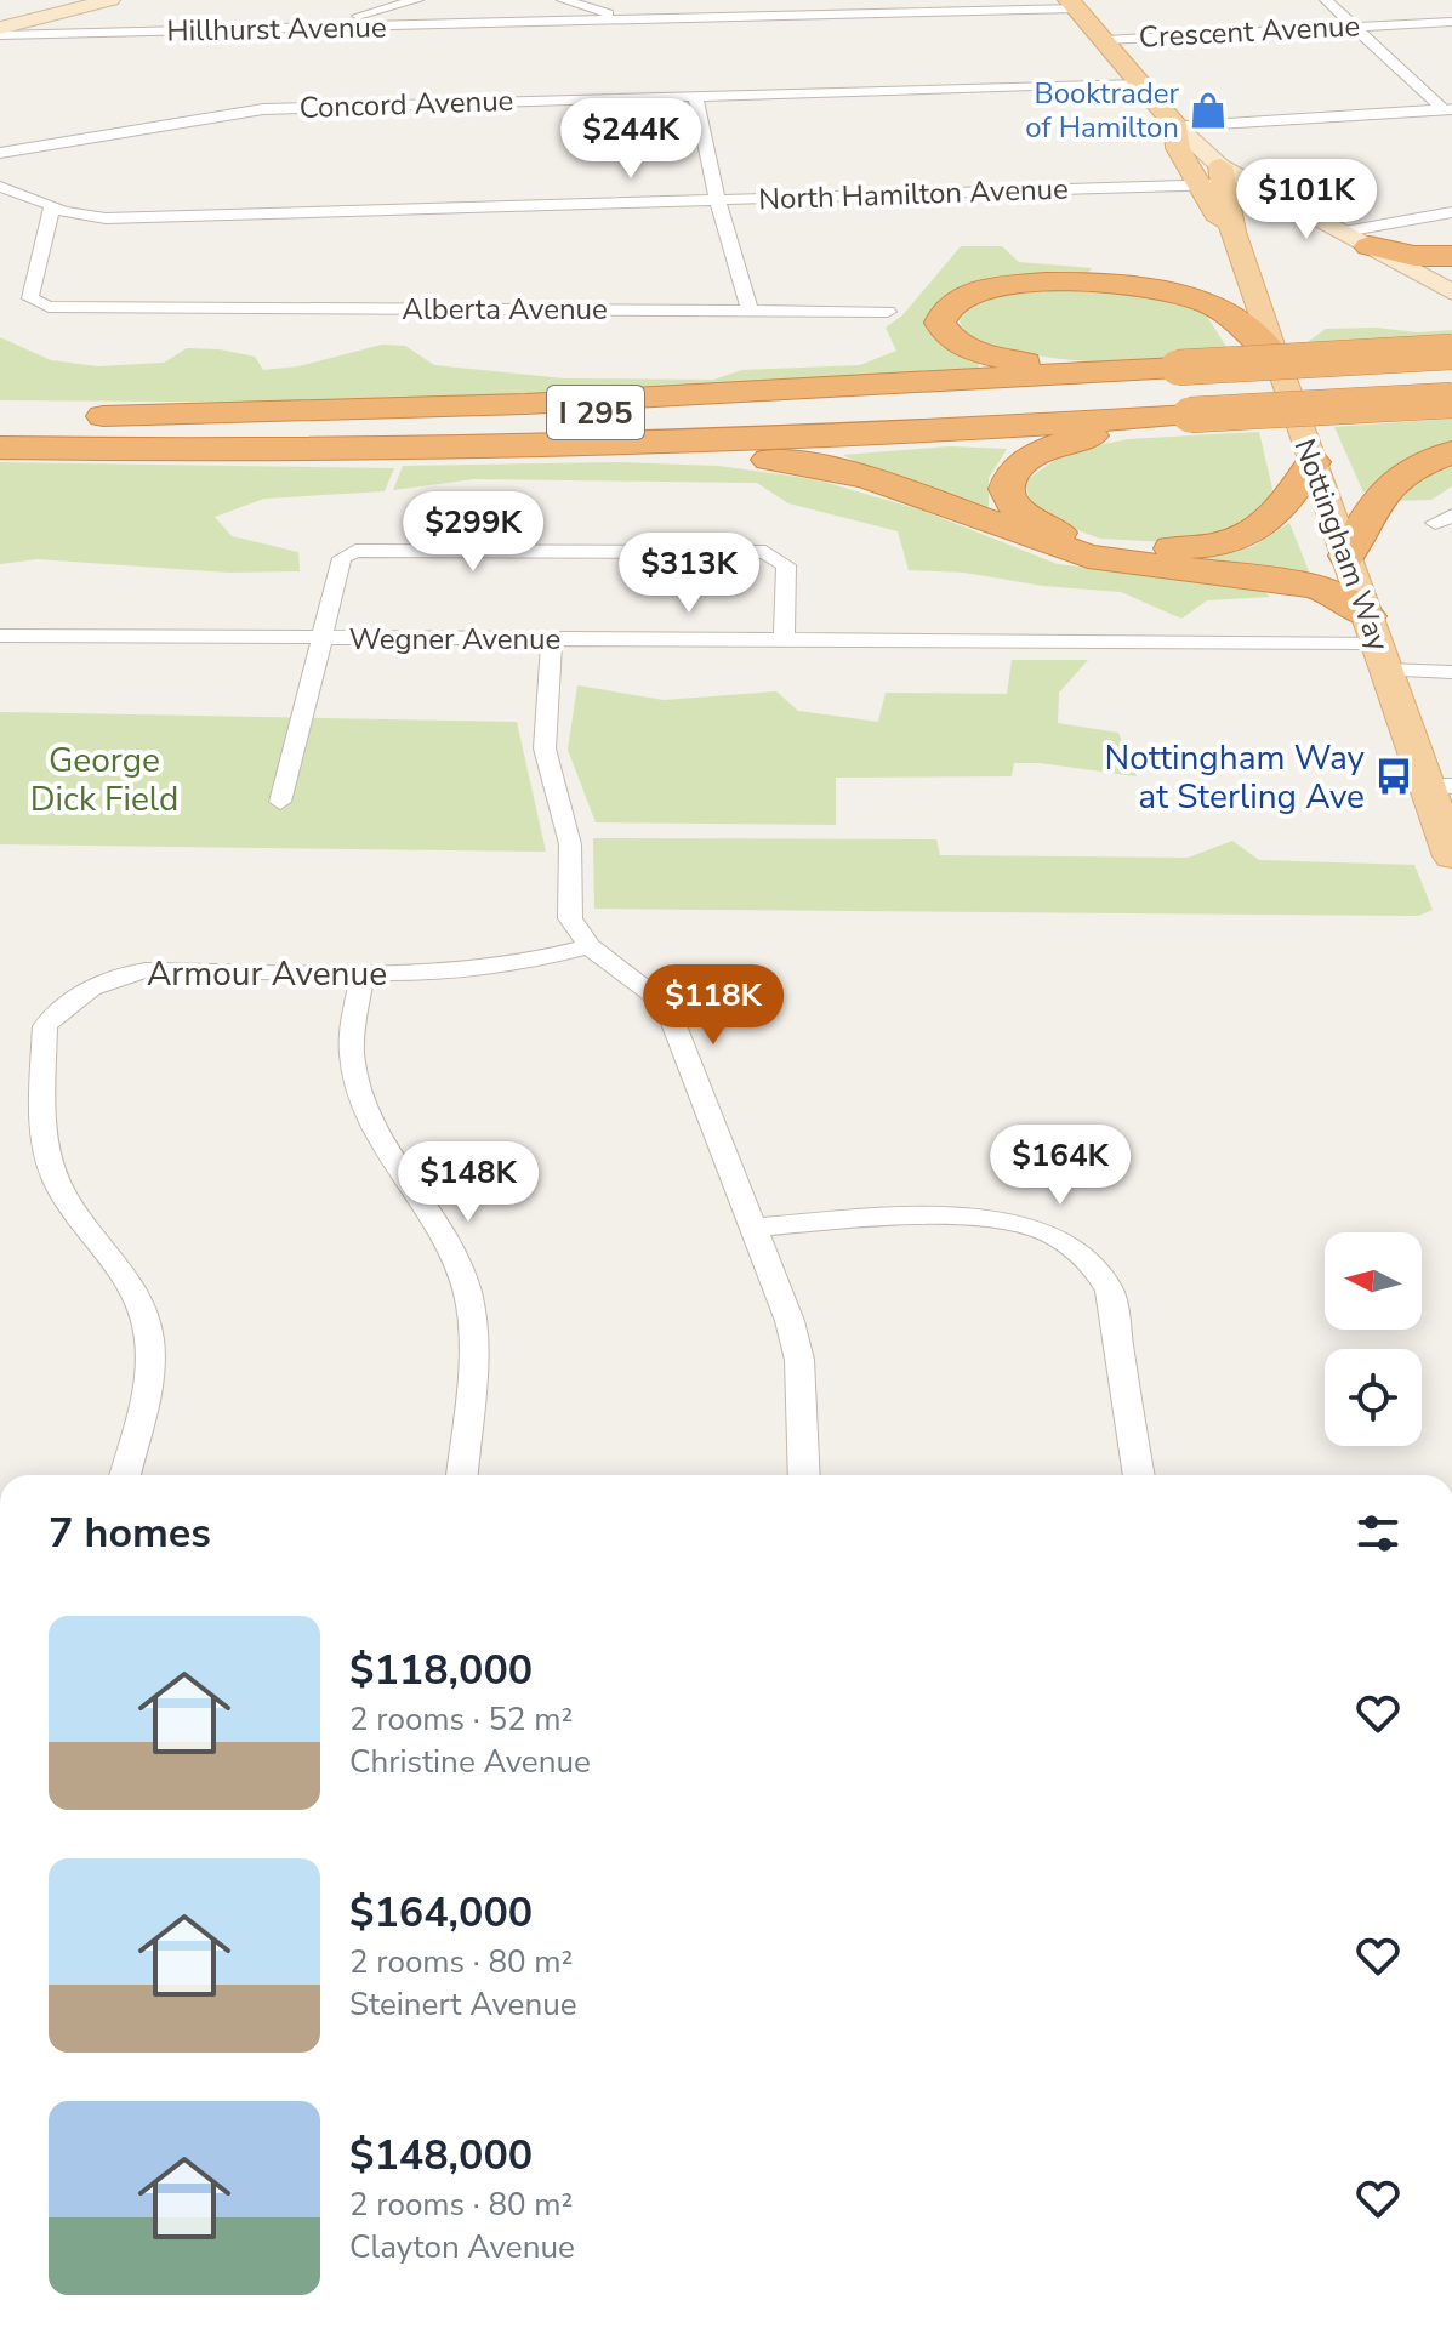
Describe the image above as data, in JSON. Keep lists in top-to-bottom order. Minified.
{"streets":{"highway":["I 295"],"main road":["Nottingham Way"],"street":["Hillhurst Avenue","Crescent Avenue","Concord Avenue","North Hamilton Avenue","Alberta Avenue","Wegner Avenue","Armour Avenue"]},"crossings":[["Hillhurst Avenue","Nottingham Way"],["Crescent Avenue","Nottingham Way"],["Concord Avenue","North Hamilton Avenue"],["Concord Avenue","Nottingham Way"],["North Hamilton Avenue","Alberta Avenue"],["North Hamilton Avenue","Nottingham Way"],["Nottingham Way","Wegner Avenue"]],"parks":["George Dick Field"],"places":{"shop":["Booktrader of Hamilton"],"bus stop":["Nottingham Way at Sterling Ave"]},"north":"left","page":{"price":["$244K","$101K","$299K","$313K","$118K","$164K","$148K"],"heading":"7 homes","list":[{"name":"$118,000","note":"2 rooms · 52 m² · Christine Avenue"},{"name":"$164,000","note":"2 rooms · 80 m² · Steinert Avenue"},{"name":"$148,000","note":"2 rooms · 80 m² · Clayton Avenue"}]}}
